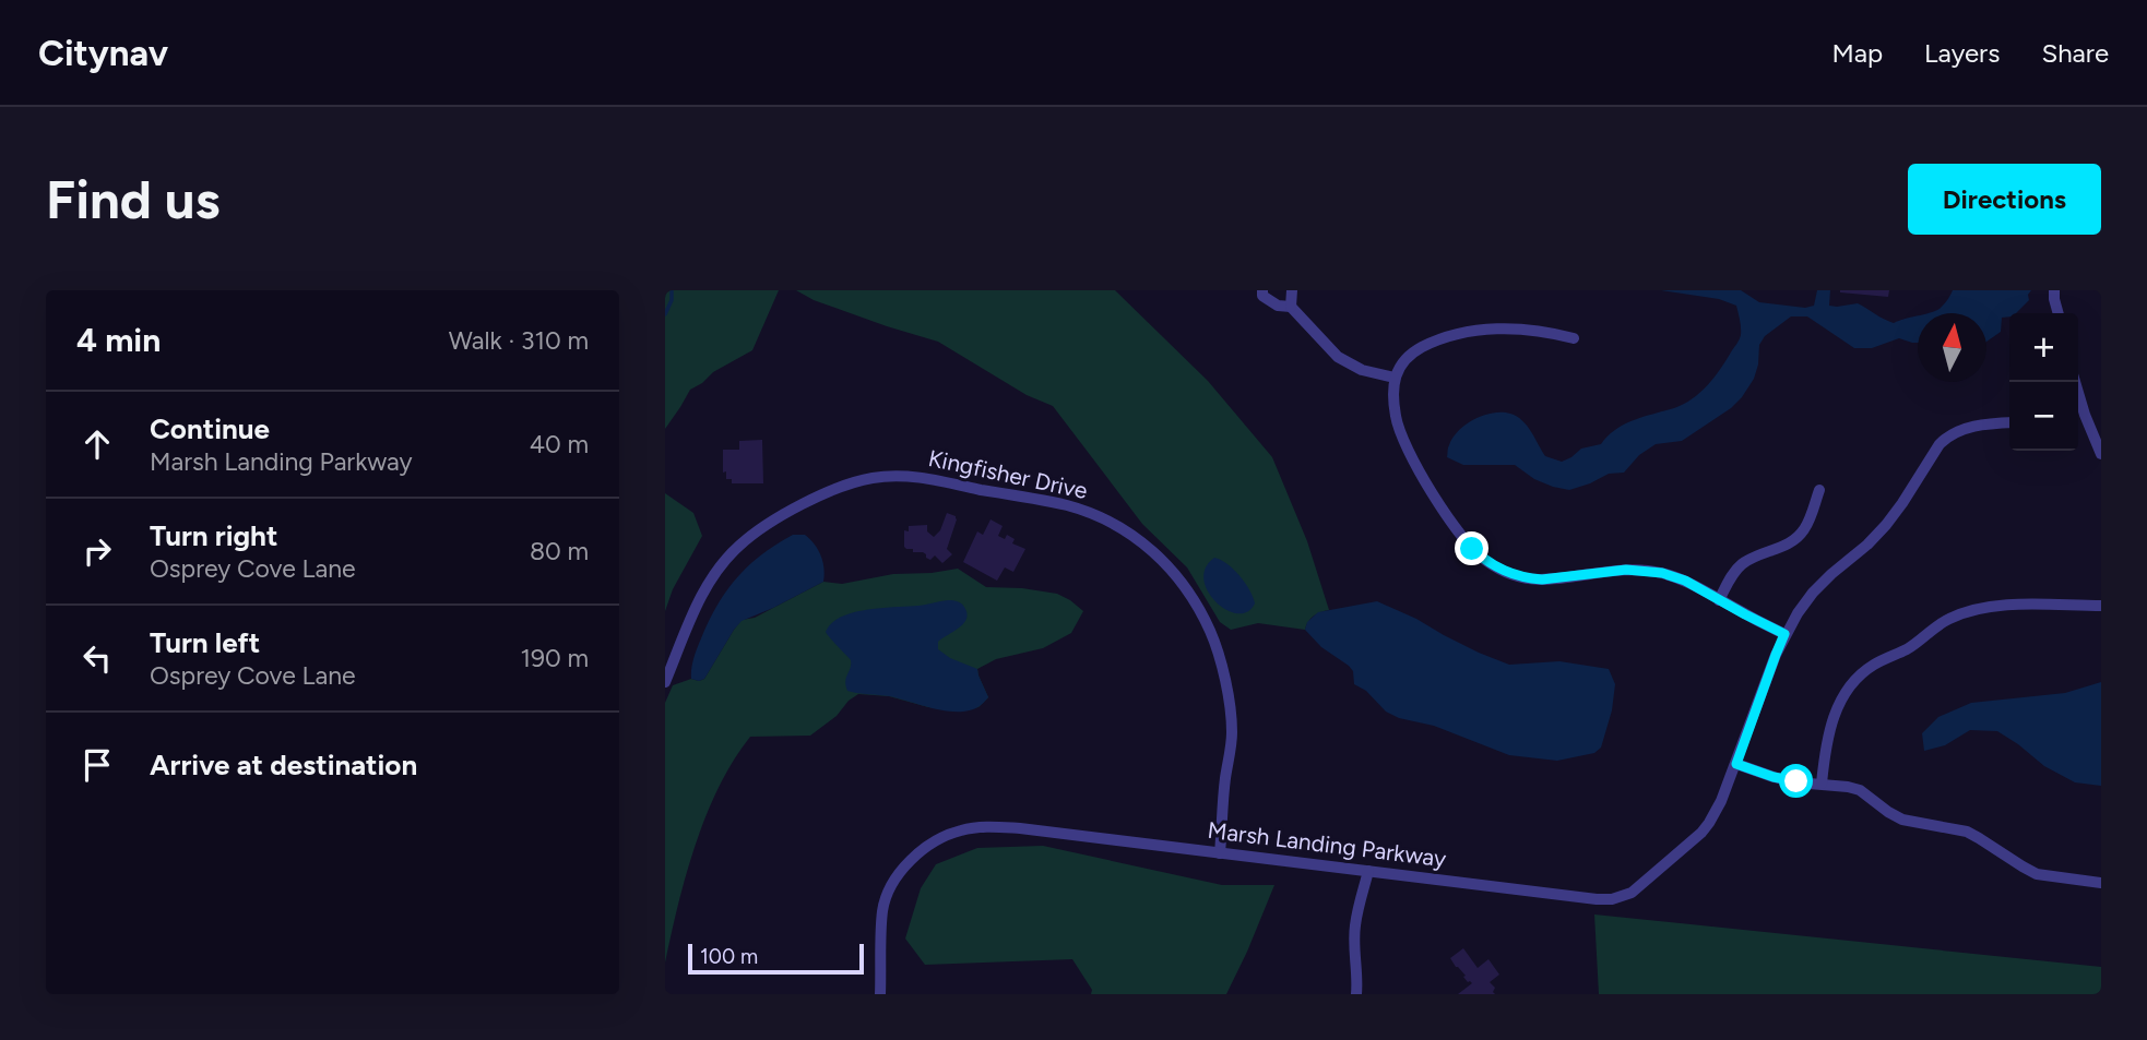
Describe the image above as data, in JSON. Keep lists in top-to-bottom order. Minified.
{"streets":{"street":["Kingfisher Drive","Marsh Landing Parkway"]},"crossings":[["Kingfisher Drive","Marsh Landing Parkway"]],"scale_bar":"100 m","north":"top","page":{"header":"Citynav","nav":["Map","Layers","Share"],"buttons":"Directions","title":"Find us","heading":["4 min","Walk · 310 m"],"map_buttons":["+","−"],"list":[["Continue","Marsh Landing Parkway","40 m"],["Turn right","Osprey Cove Lane","80 m"],["Turn left","Osprey Cove Lane","190 m"],"Arrive at destination"],"scale":"100 m"}}
